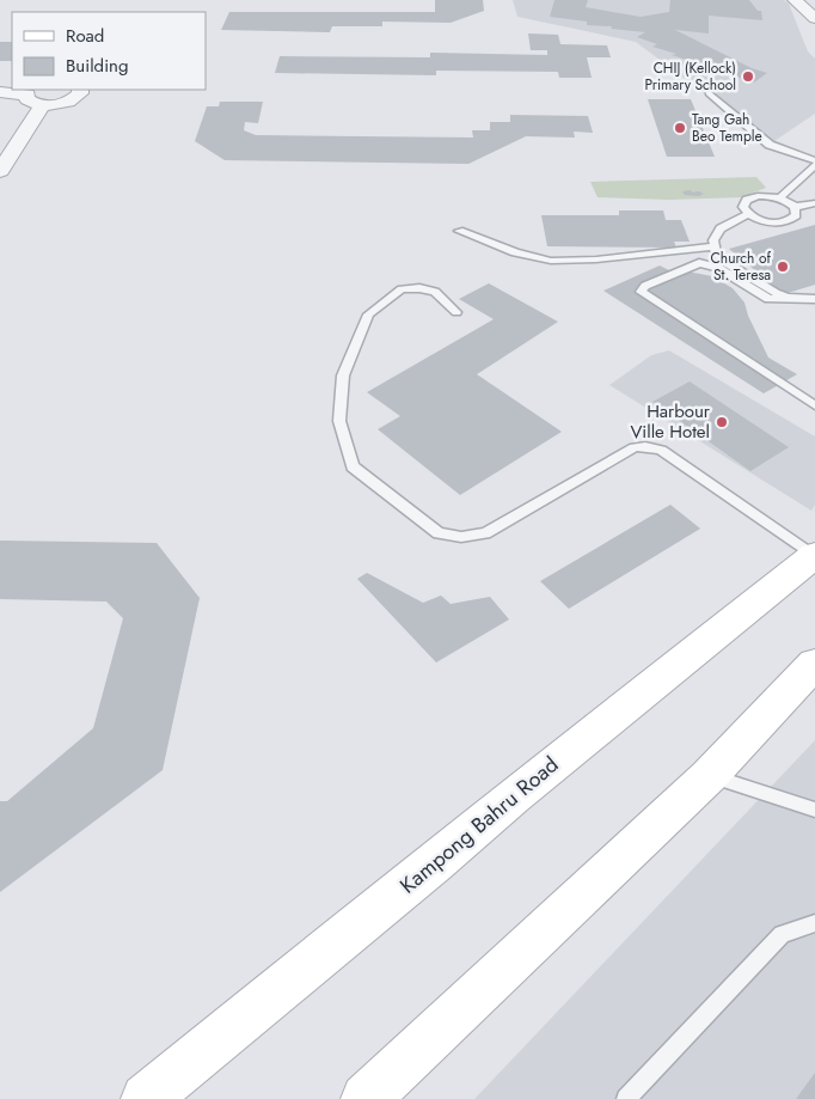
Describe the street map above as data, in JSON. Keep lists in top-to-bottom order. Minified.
{"streets":{"main road":["Kampong Bahru Road"]},"places":["CHIJ (Kellock) Primary School","Tang Gah Beo Temple","Church of St. Teresa","Harbour Ville Hotel"],"legend":["Road","Building"]}
